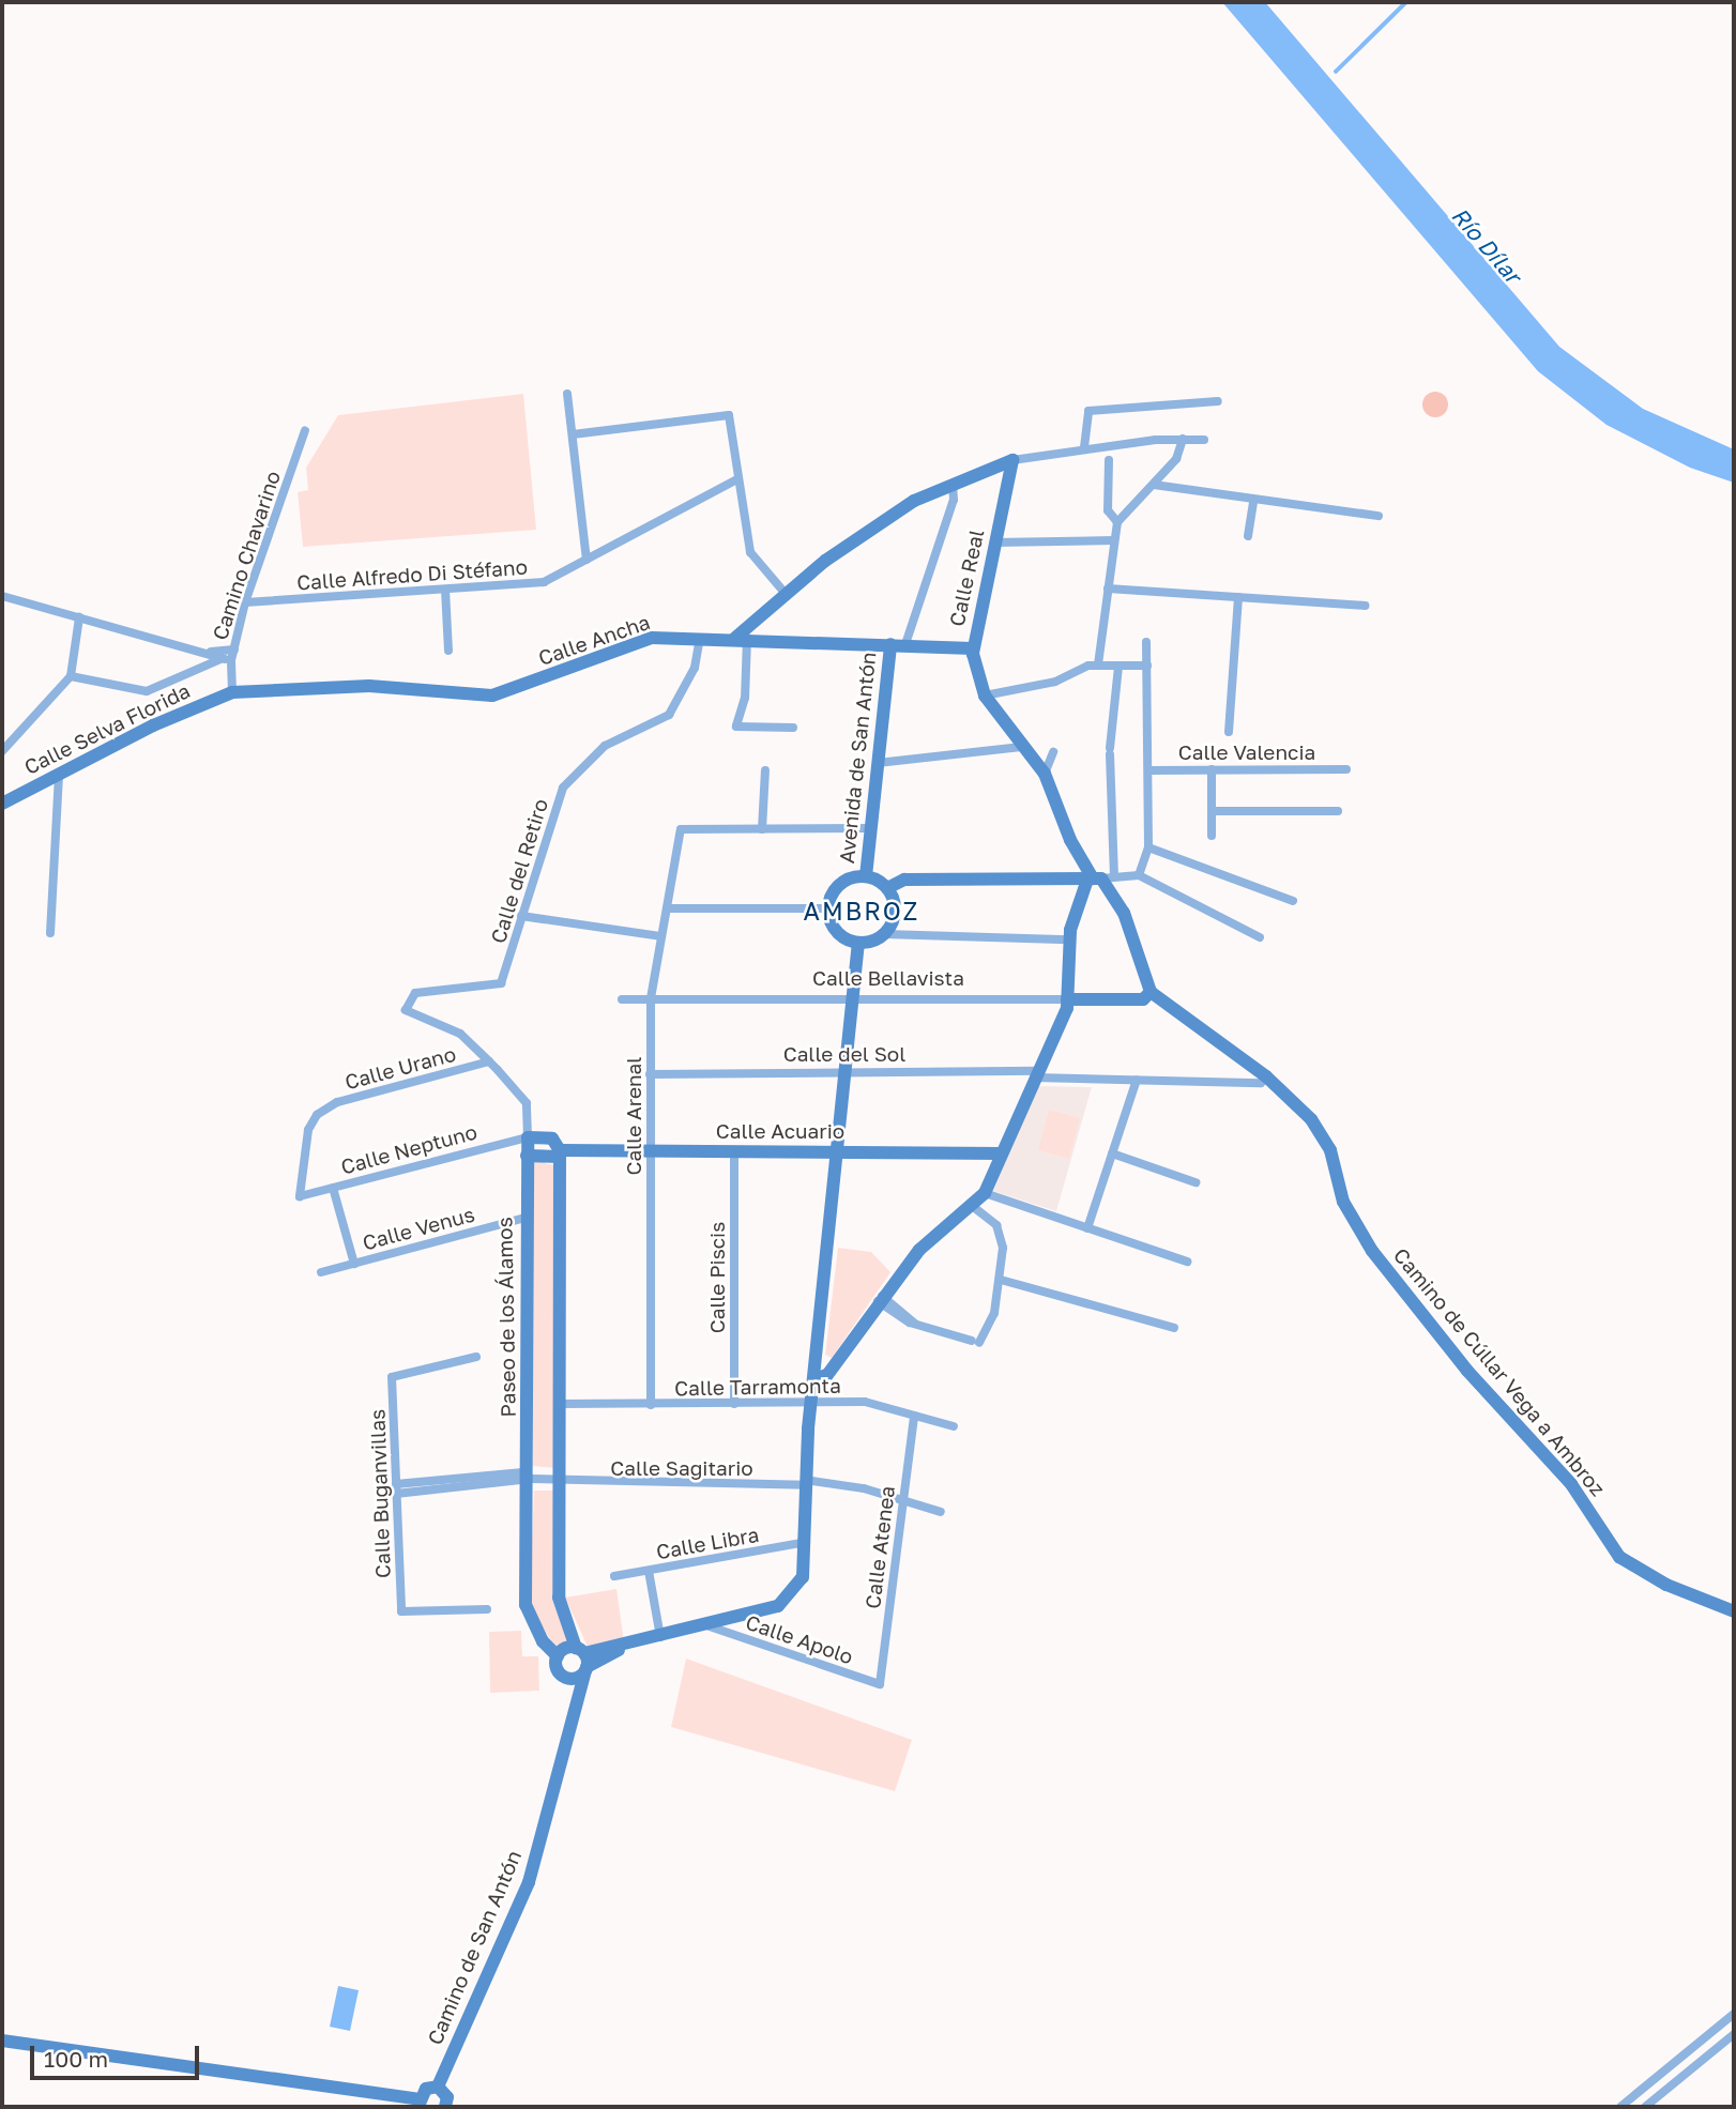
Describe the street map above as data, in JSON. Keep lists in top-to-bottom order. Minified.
{"streets":{"street":["Camino Chavarino","Calle Alfredo Di Stéfano","Calle Real","Calle Ancha","Calle Selva Florida","Calle Valencia","Avenida de San Antón","Calle del Retiro","Calle Bellavista","Calle del Sol","Calle Urano","Calle Arenal","Calle Acuario","Calle Neptuno","Calle Venus","Calle Piscis","Paseo de los Álamos","Camino de Cúllar Vega a Ambroz","Calle Tarramonta","Calle Sagitario","Calle Buganvillas","Calle Libra","Calle Atenea","Calle Apolo","Camino de San Antón"]},"crossings":[["Camino Chavarino","Calle Alfredo Di Stéfano"],["Camino Chavarino","Calle Ancha"],["Camino Chavarino","Calle Selva Florida"],["Calle Real","Calle Ancha"],["Calle Real","Calle Bellavista"],["Calle Real","Camino de Cúllar Vega a Ambroz"],["Calle Ancha","Calle Selva Florida"],["Calle Ancha","Avenida de San Antón"],["Calle Ancha","Calle del Retiro"],["Calle del Retiro","Calle Urano"],["Calle Bellavista","Calle Arenal"],["Calle Bellavista","Camino de Cúllar Vega a Ambroz"],["Calle del Sol","Calle Arenal"],["Calle del Sol","Camino de Cúllar Vega a Ambroz"],["Calle Urano","Calle Neptuno"],["Calle Arenal","Calle Acuario"],["Calle Arenal","Calle Tarramonta"],["Calle Acuario","Calle Piscis"],["Calle Acuario","Paseo de los Álamos"],["Calle Neptuno","Paseo de los Álamos"],["Calle Venus","Paseo de los Álamos"],["Calle Piscis","Calle Tarramonta"],["Paseo de los Álamos","Camino de San Antón"],["Calle Tarramonta","Calle Atenea"],["Calle Sagitario","Calle Atenea"],["Calle Atenea","Calle Apolo"]],"districts":["AMBROZ"],"water":["Río Dílar"],"scale_bar":"100 m"}
